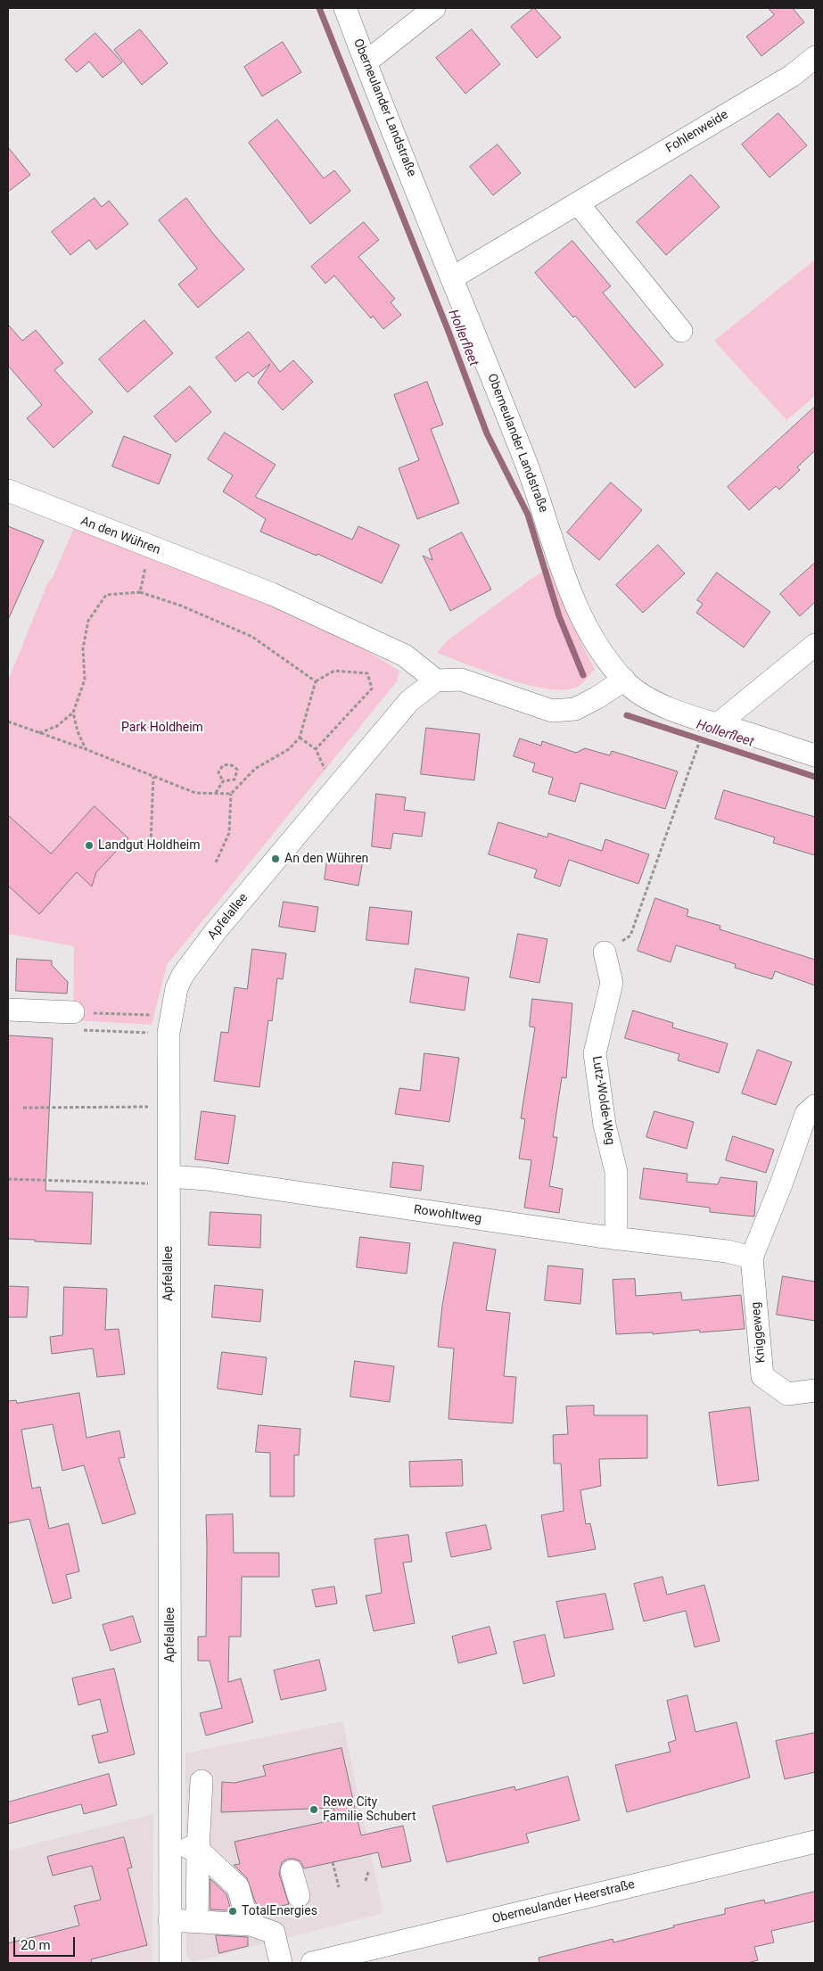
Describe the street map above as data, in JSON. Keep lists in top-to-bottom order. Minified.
{"streets":{"street":["Oberneulander Landstraße","Fohlenweide","An den Wühren","Apfelallee","Lutz-Wolde-Weg","Rowohltweg","Kniggeweg","Oberneulander Heerstraße"]},"crossings":[["Oberneulander Landstraße","Fohlenweide"],["An den Wühren","Apfelallee"],["Apfelallee","Rowohltweg"],["Lutz-Wolde-Weg","Rowohltweg"],["Rowohltweg","Kniggeweg"]],"water":["Hollerfleet"],"parks":["Park Holdheim"],"places":["Landgut Holdheim","An den Wühren","Rewe City Familie Schubert","TotalEnergies"],"scale_bar":"20 m"}
